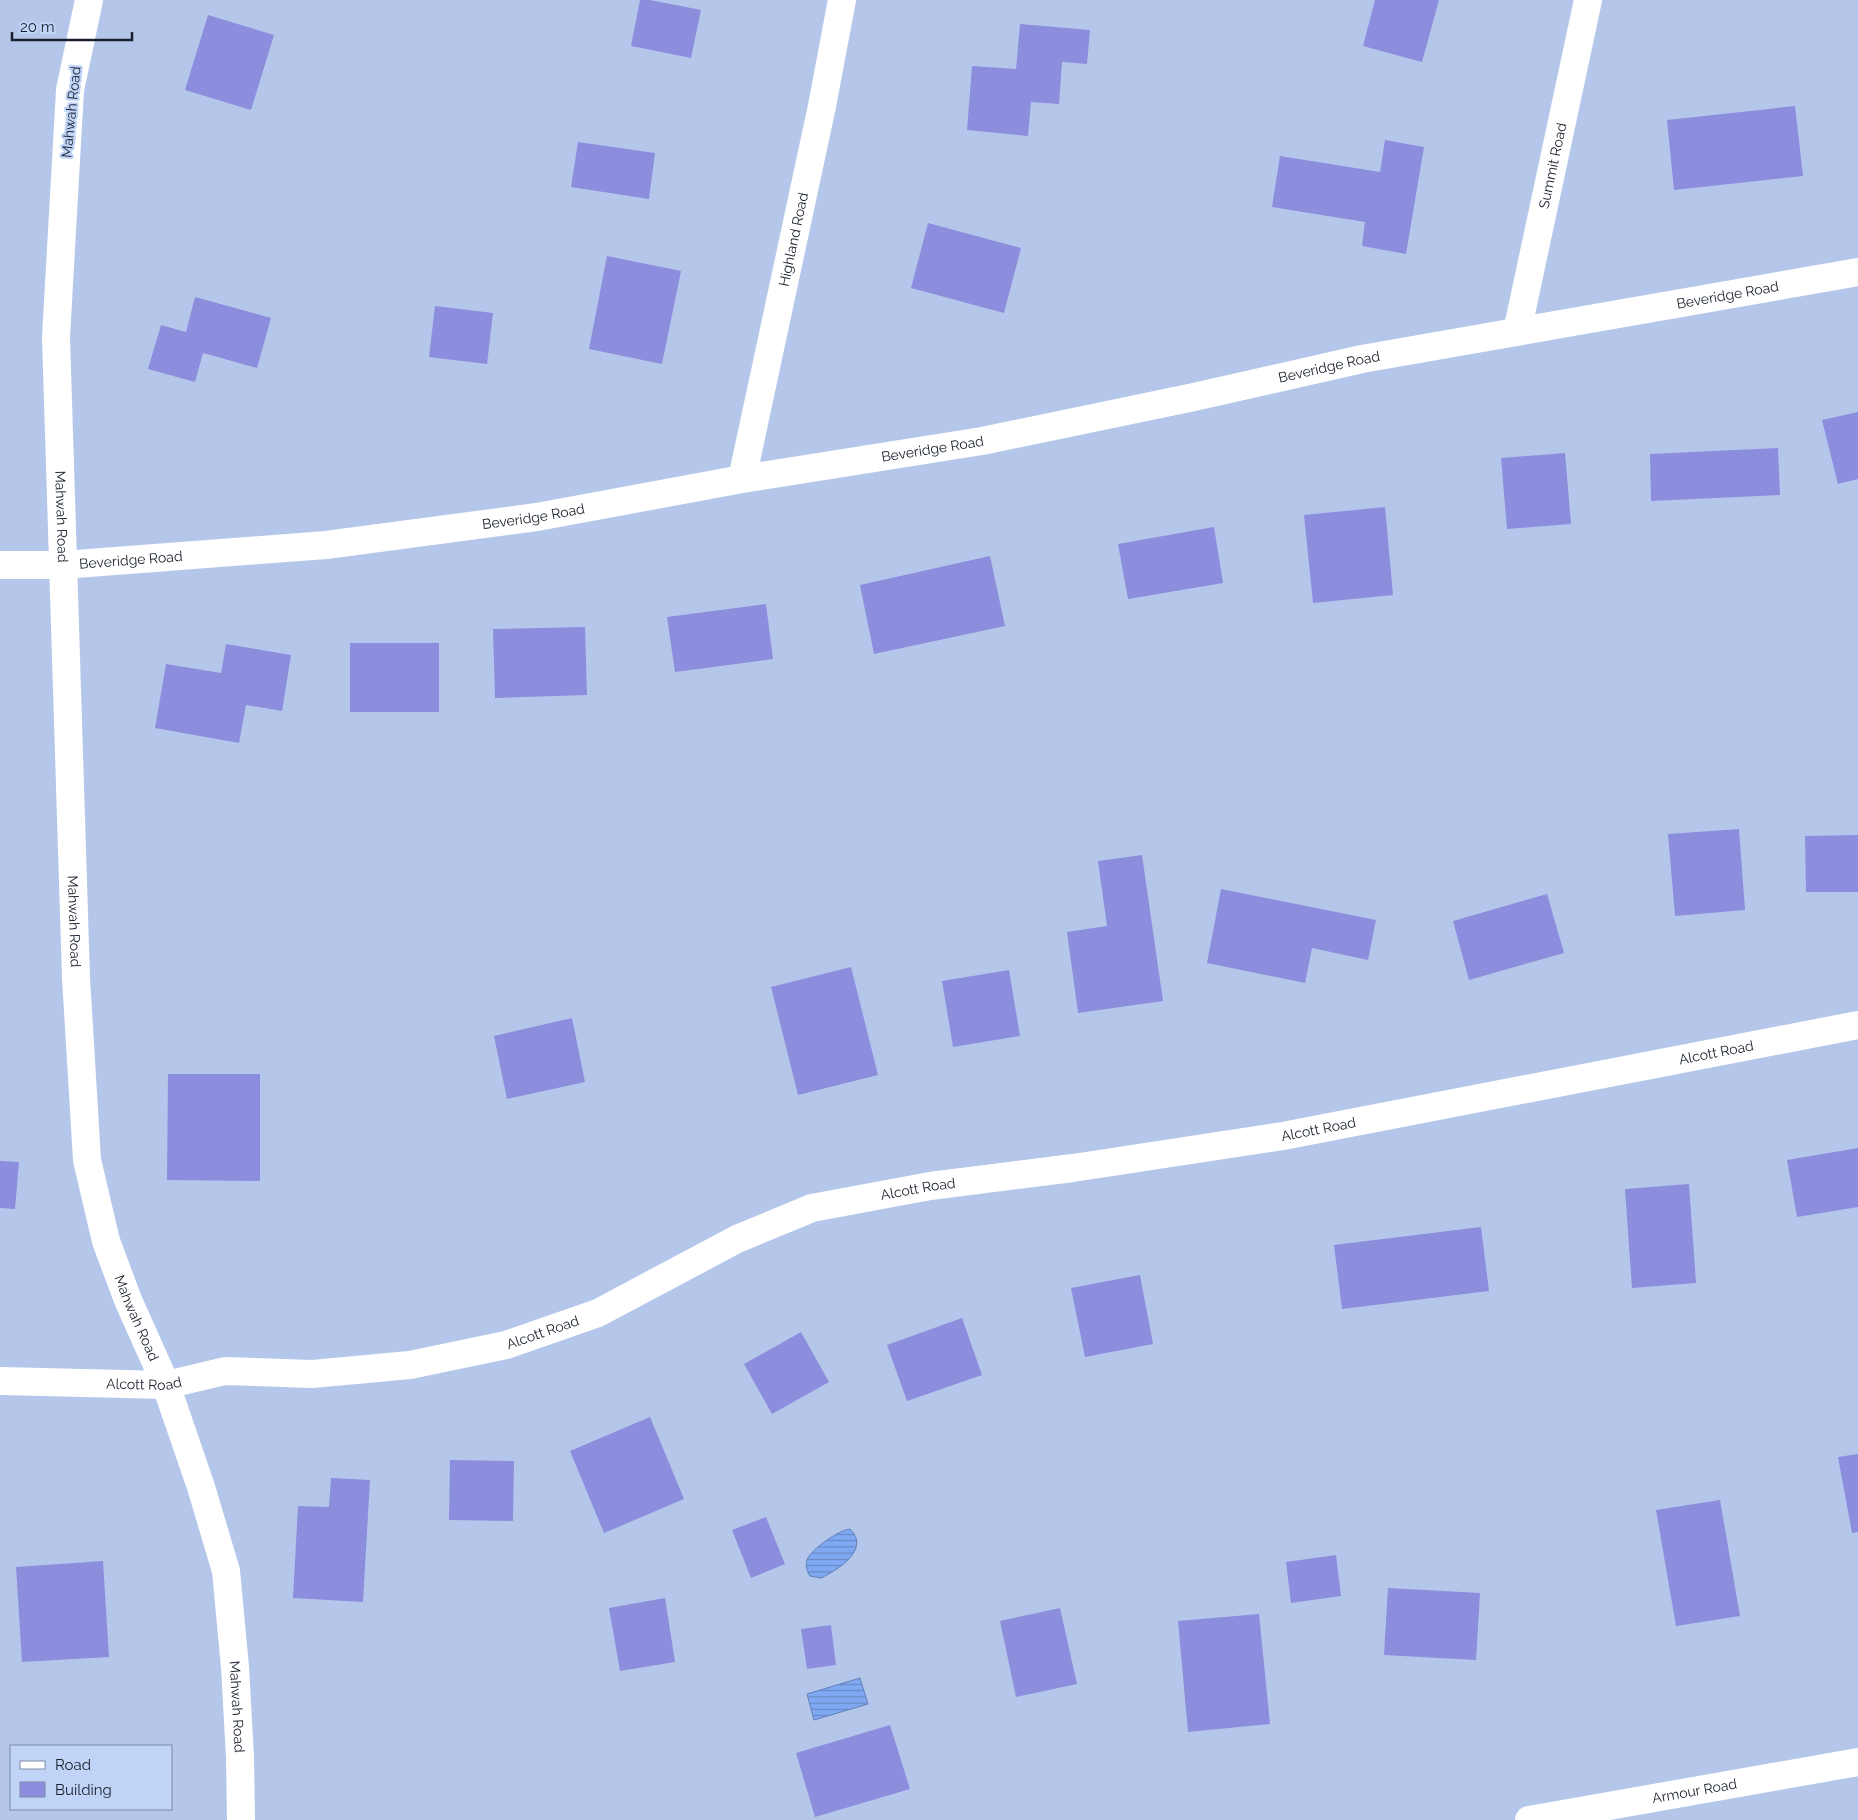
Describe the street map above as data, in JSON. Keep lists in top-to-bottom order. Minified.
{"streets":{"street":["Mahwah Road","Summit Road","Highland Road","Beveridge Road","Alcott Road","Armour Road"]},"crossings":[["Mahwah Road","Beveridge Road"],["Mahwah Road","Alcott Road"],["Summit Road","Beveridge Road"],["Highland Road","Beveridge Road"]],"legend":["Road","Building"],"scale_bar":"20 m"}
